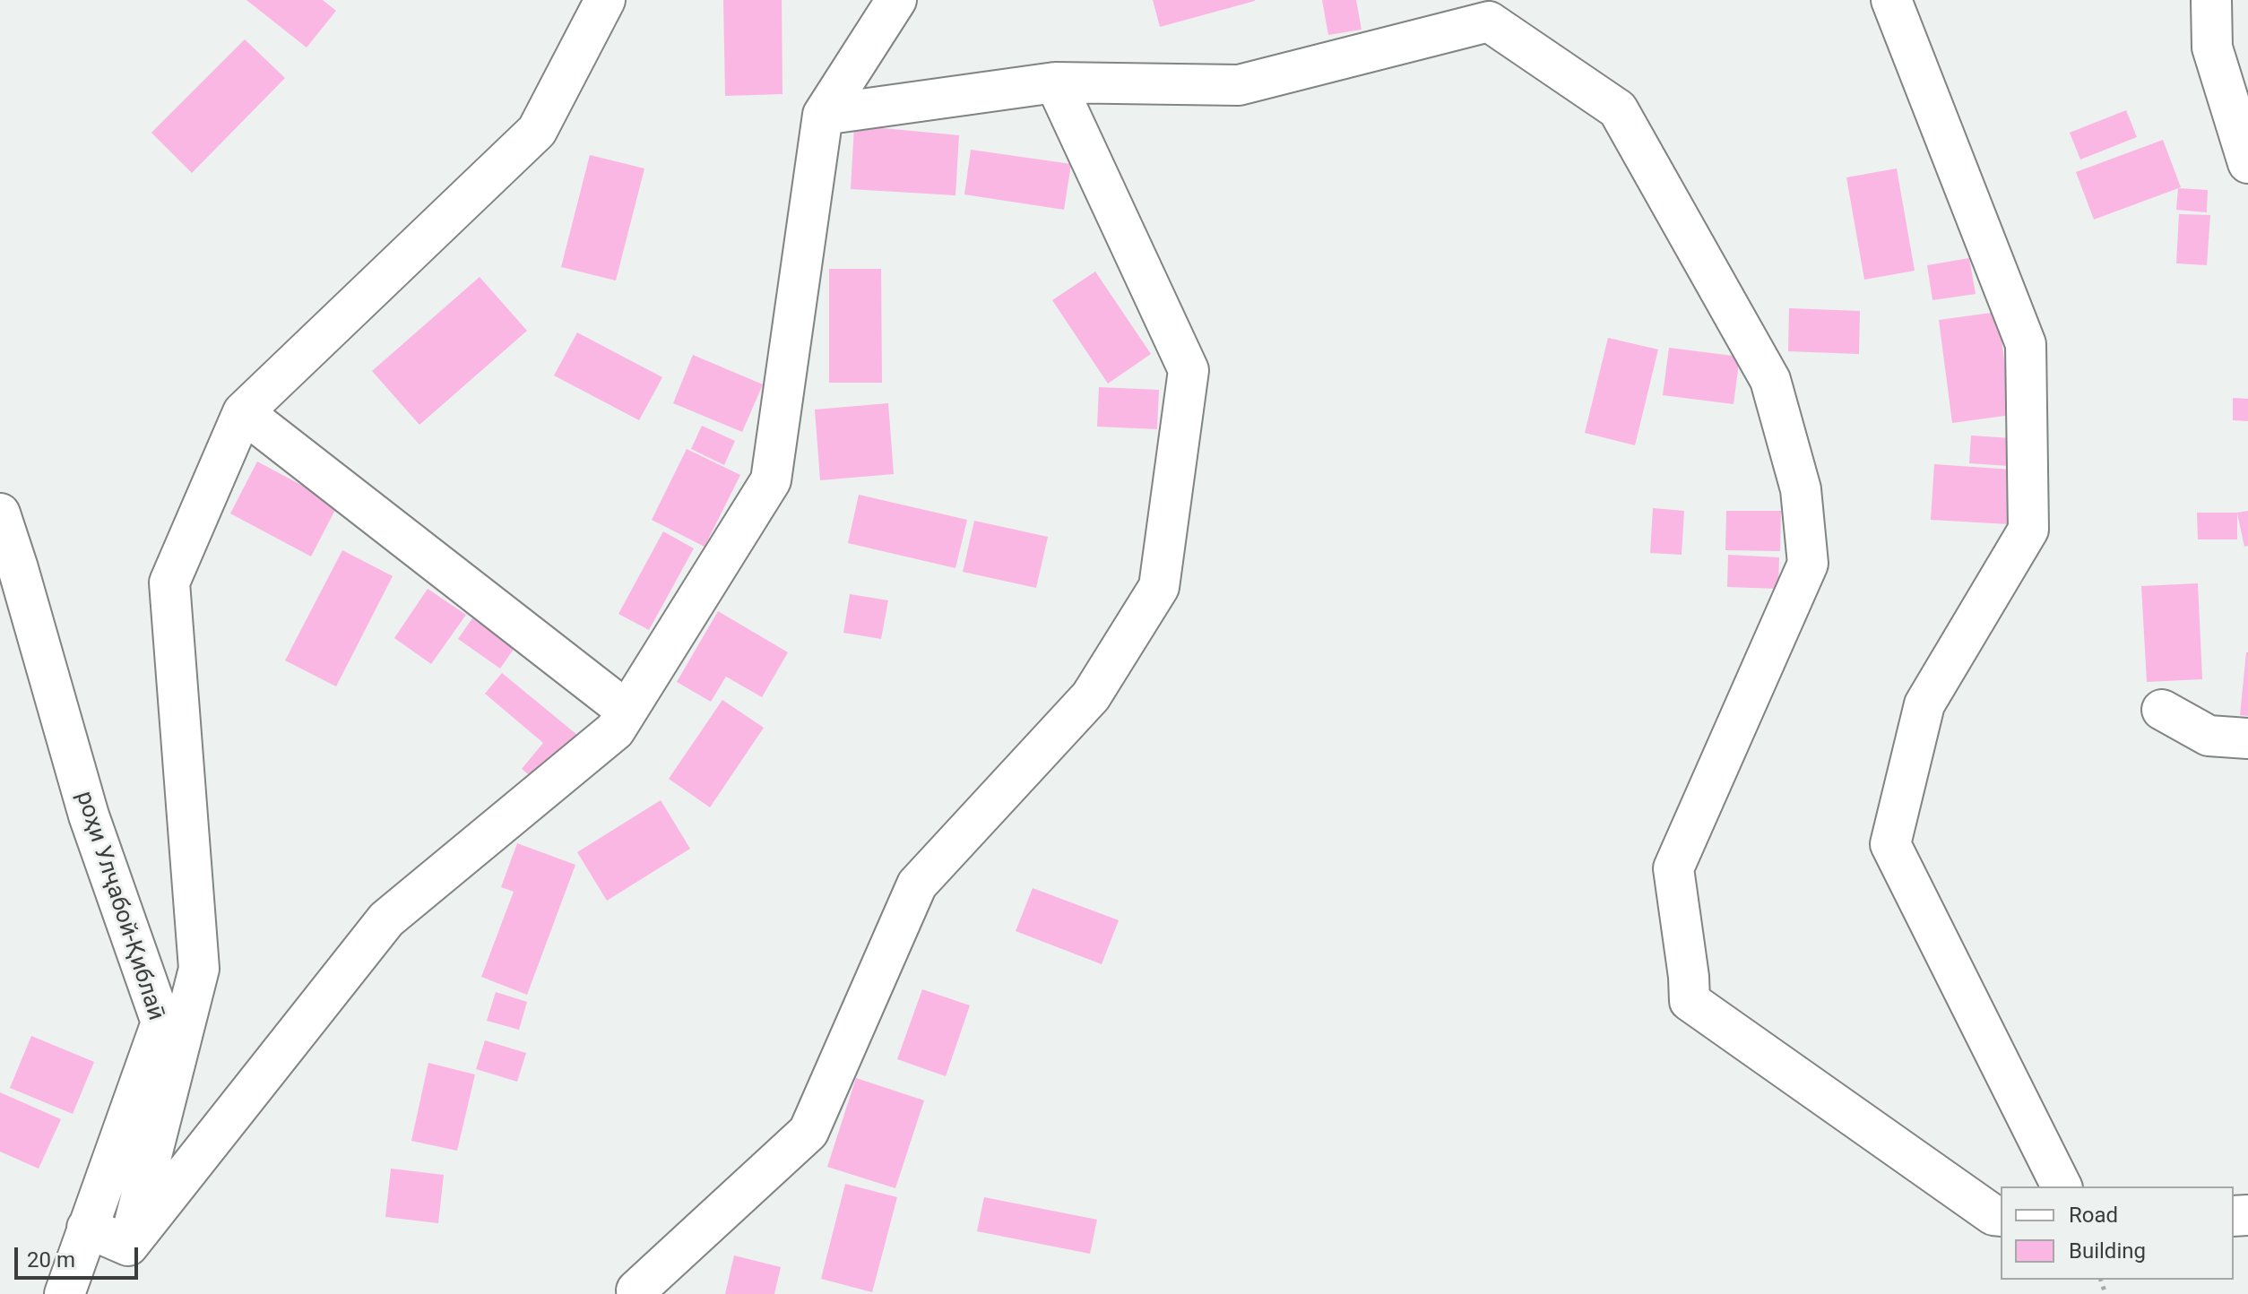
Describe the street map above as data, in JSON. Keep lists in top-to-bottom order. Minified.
{"streets":{"street":["роҳи Улҷабой-Қиблаӣ"]},"legend":["Road","Building"],"scale_bar":"20 m"}
